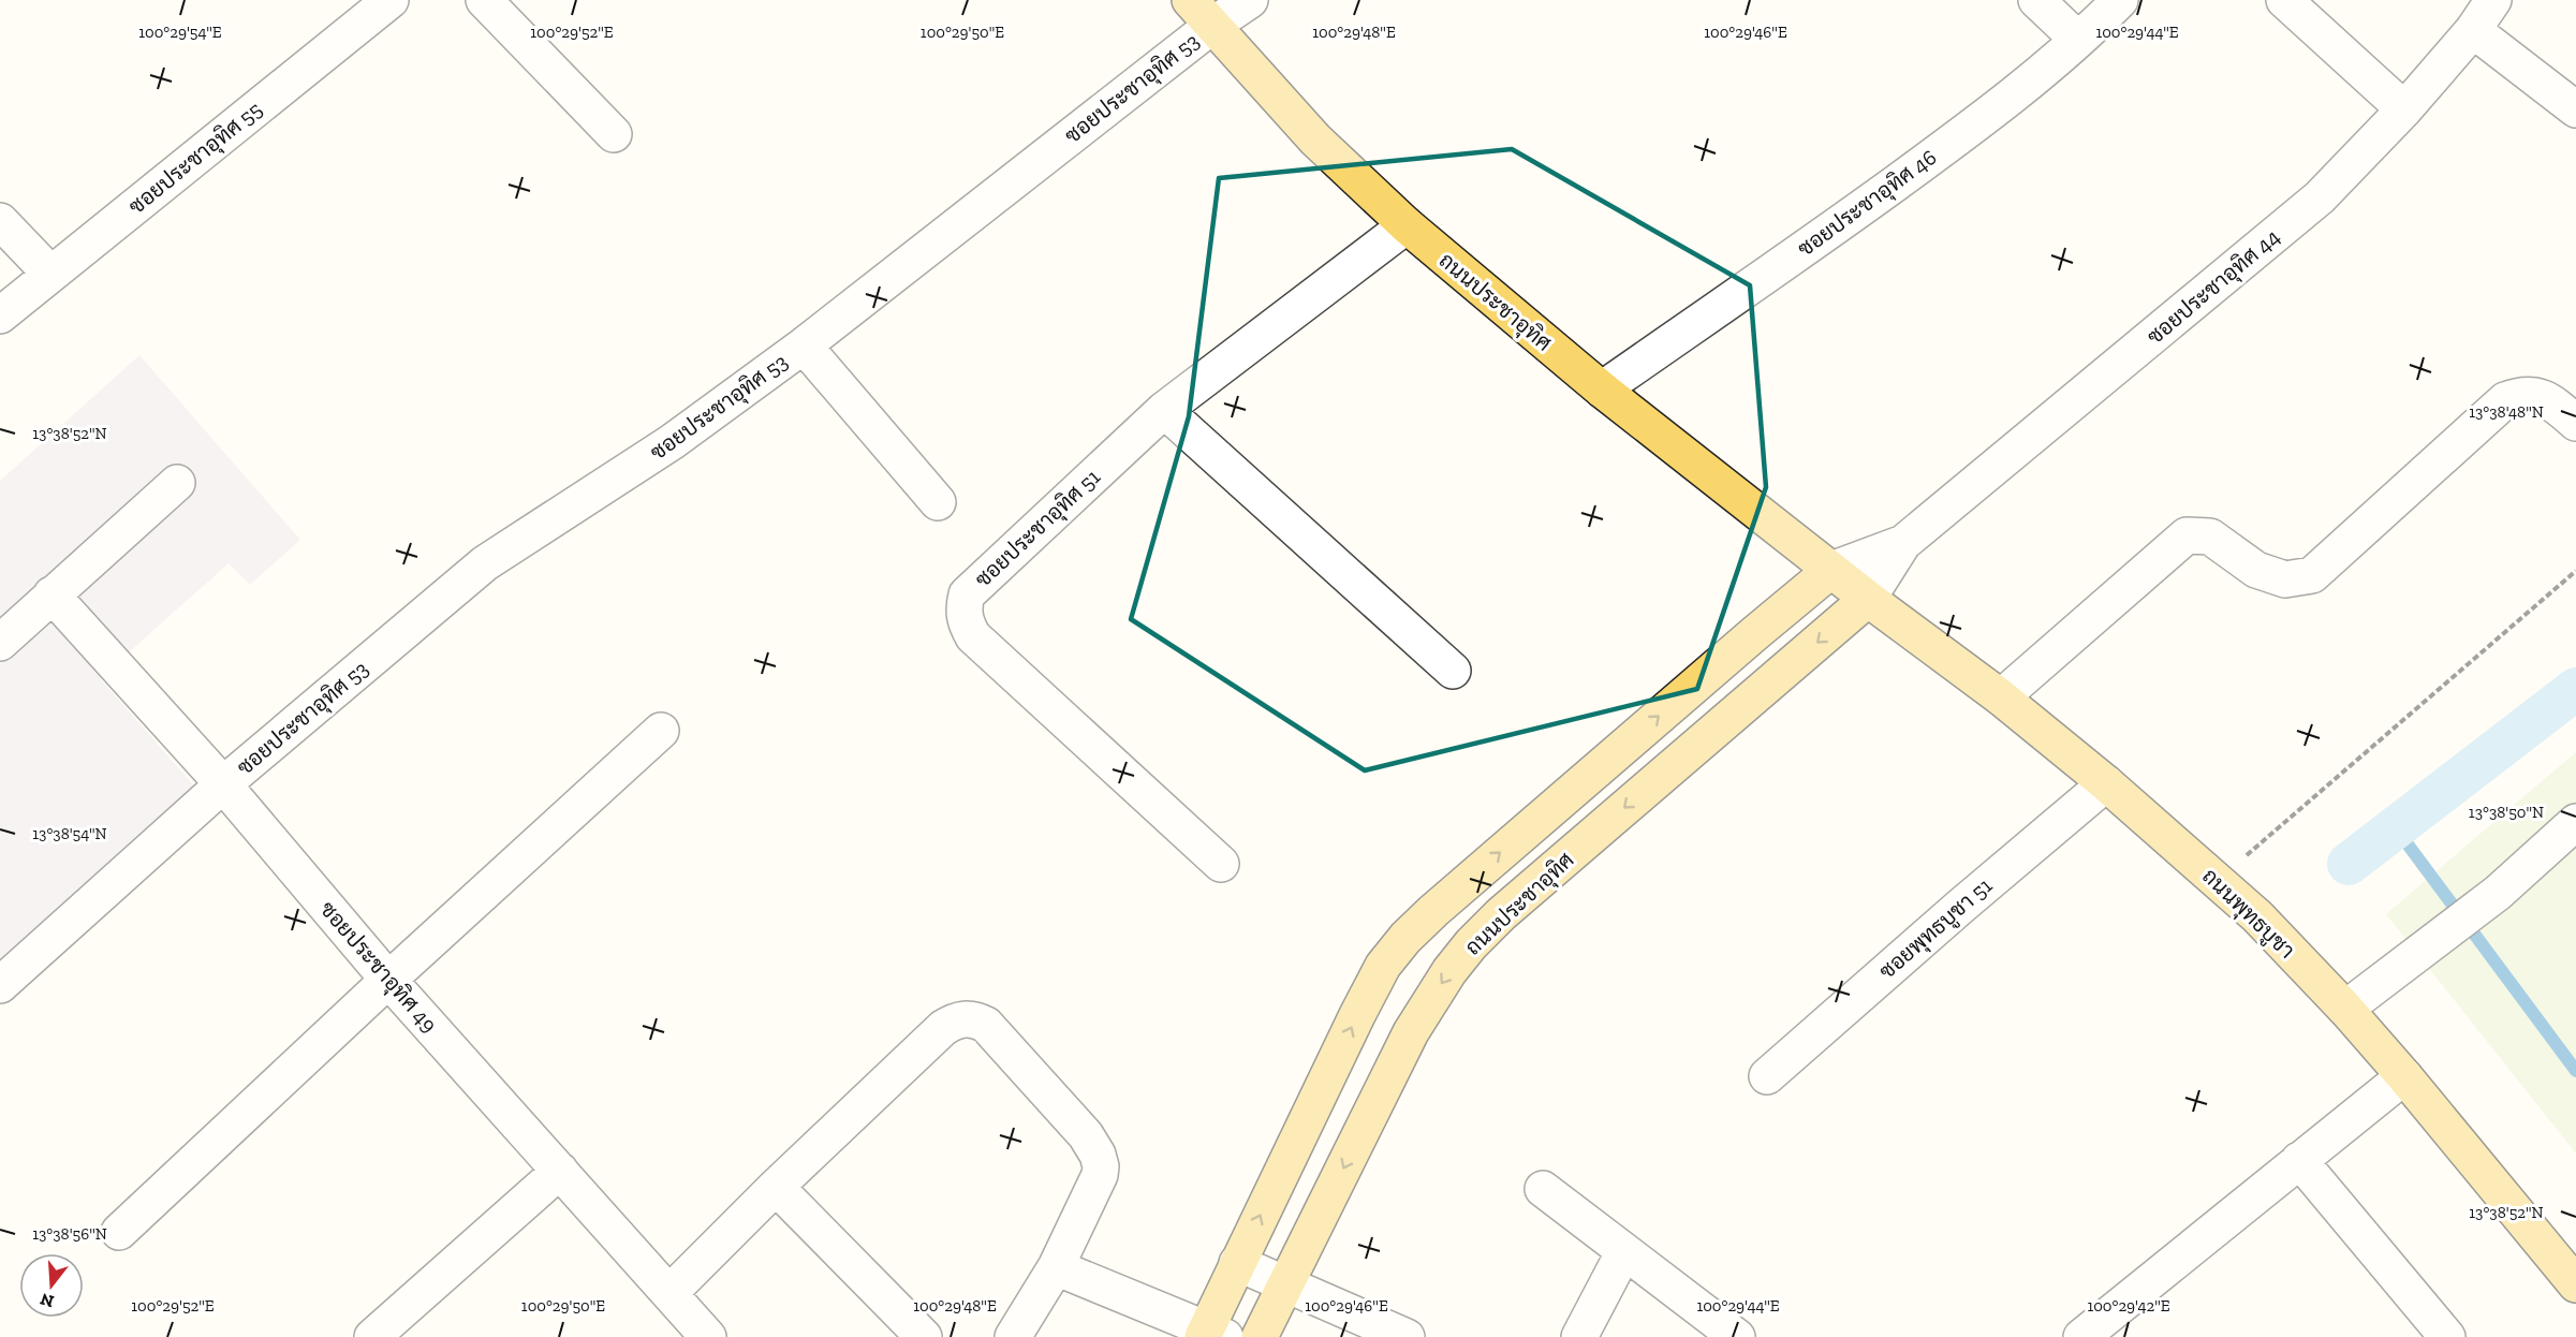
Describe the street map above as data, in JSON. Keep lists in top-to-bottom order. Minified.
{"streets":{"main road":["ถนนประชาอุทิศ","ถนนพุทธบูชา"],"street":["ซอยประชาอุทิศ 53","ซอยประชาอุทิศ 55","ซอยประชาอุทิศ 46","ซอยประชาอุทิศ 44","ซอยประชาอุทิศ 51","ซอยพุทธบูชา 51","ซอยประชาอุทิศ 49"]},"crossings":[["ซอยประชาอุทิศ 53","ถนนประชาอุทิศ"],["ซอยประชาอุทิศ 53","ซอยประชาอุทิศ 49"],["ซอยประชาอุทิศ 46","ถนนประชาอุทิศ"],["ซอยประชาอุทิศ 44","ถนนประชาอุทิศ"],["ซอยประชาอุทิศ 44","ถนนพุทธบูชา"],["ถนนประชาอุทิศ","ซอยประชาอุทิศ 51"],["ถนนประชาอุทิศ","ถนนพุทธบูชา"],["ถนนพุทธบูชา","ซอยพุทธบูชา 51"]],"north":"bottom","coordinates":["100°29'54\"E","100°29'52\"E","100°29'50\"E","100°29'48\"E","100°29'46\"E","100°29'44\"E","13°38'48\"N","13°38'52\"N","13°38'50\"N","13°38'54\"N","13°38'56\"N","100°29'42\"E"]}
